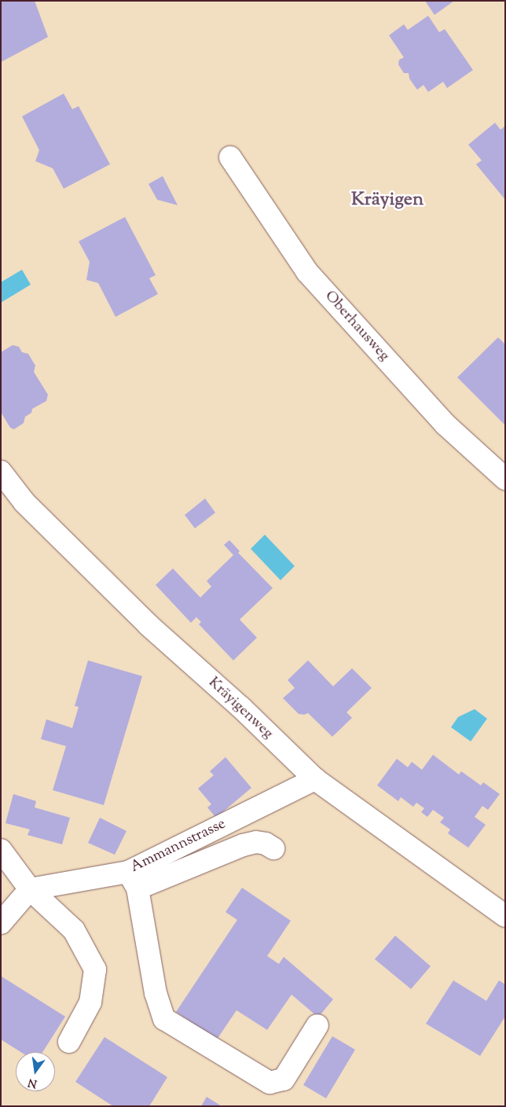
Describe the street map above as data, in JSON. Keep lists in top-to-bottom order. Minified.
{"streets":{"street":["Oberhausweg","Kräyigenweg","Ammannstrasse"]},"crossings":[["Kräyigenweg","Ammannstrasse"]],"districts":["Kräyigen"],"north":"bottom"}
